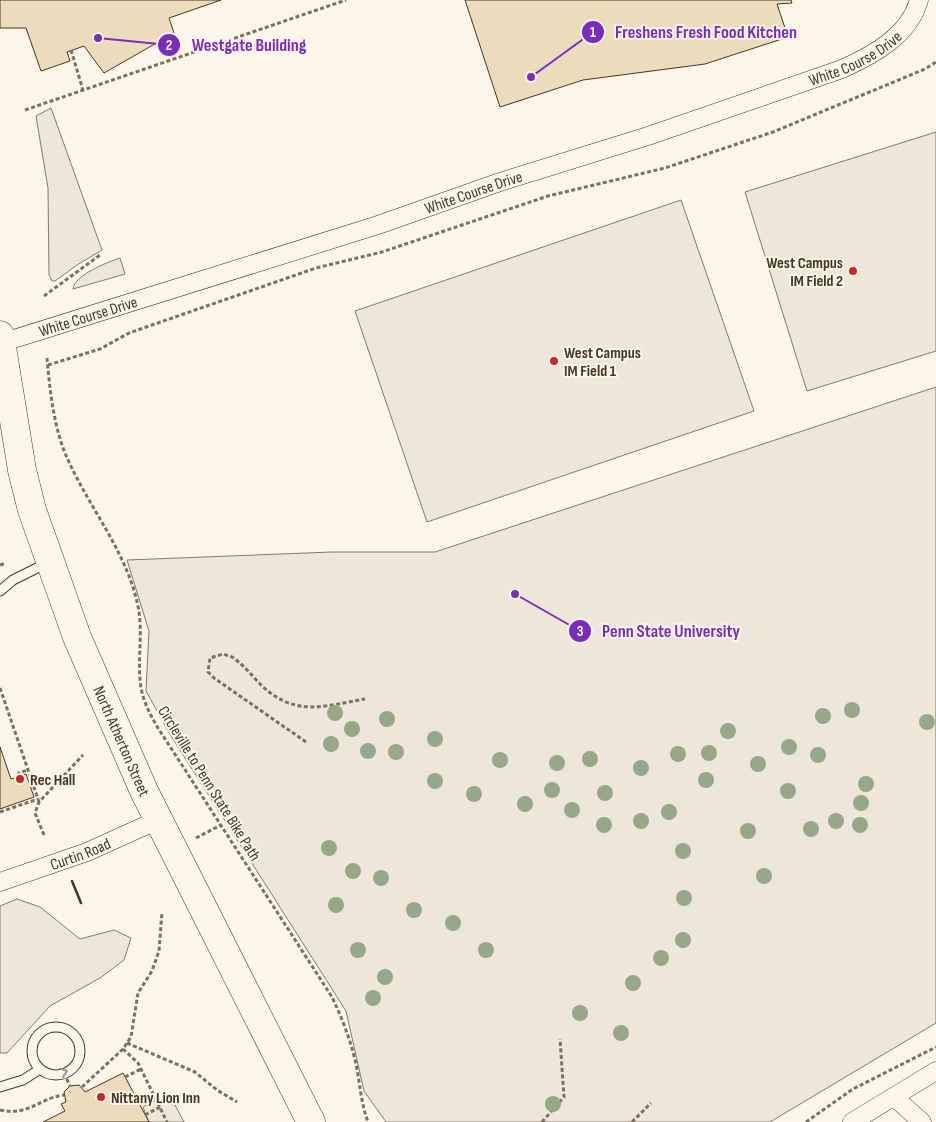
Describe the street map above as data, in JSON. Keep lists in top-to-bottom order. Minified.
{"streets":{"main road":["North Atherton Street"],"street":["White Course Drive","Curtin Road"],"path":["Circleville to Penn State Bike Path"]},"crossings":[["White Course Drive","North Atherton Street"],["North Atherton Street","Curtin Road"]],"places":["Westgate Building","Freshens Fresh Food Kitchen","West Campus IM Field 2","West Campus IM Field 1","Penn State University","Rec Hall","Nittany Lion Inn"]}
